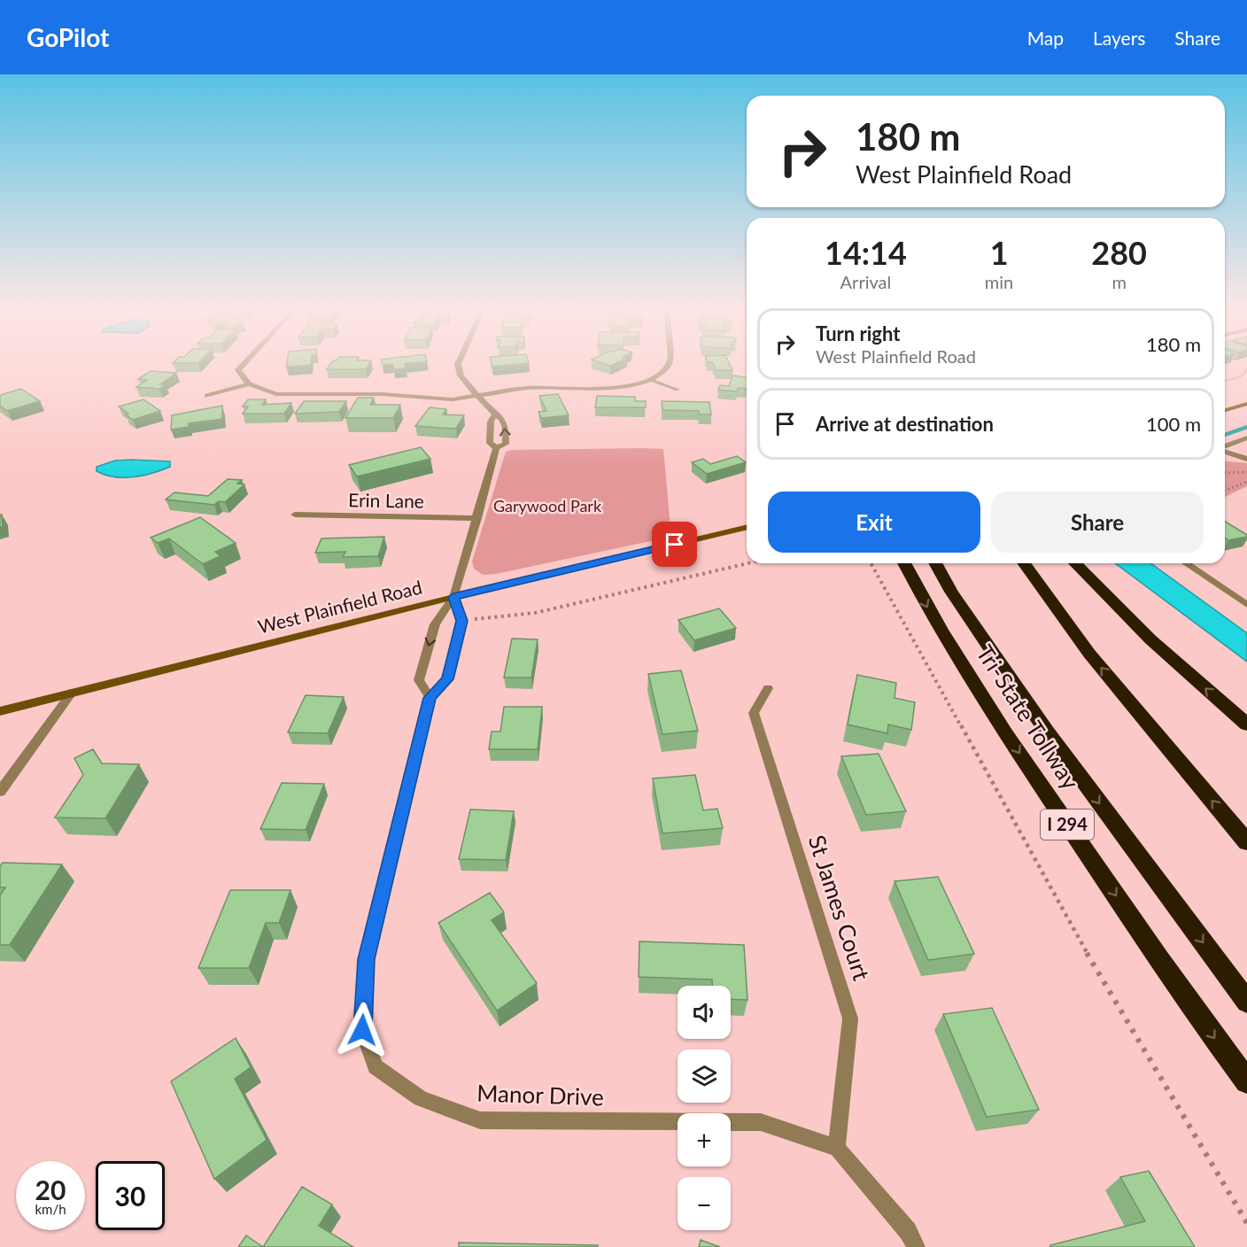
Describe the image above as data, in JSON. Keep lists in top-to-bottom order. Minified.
{"streets":{"highway":["Tri-State Tollway","I 294"],"main road":["West Plainfield Road"],"street":["Erin Lane","St James Court","Manor Drive"]},"crossings":[["St James Court","Manor Drive"]],"parks":["Garywood Park"],"page":{"header":"GoPilot","nav":["Map","Layers","Share"],"turn":["180 m","West Plainfield Road"],"eta":["14:14","Arrival","1","min","280","m"],"list":[{"name":"Turn right","note":"West Plainfield Road","value":"180 m"},{"name":"Arrive at destination","value":"100 m"}],"buttons":["Exit","Share"],"map_buttons":["+","−"],"speed":"20 km/h","limit":"30"}}
